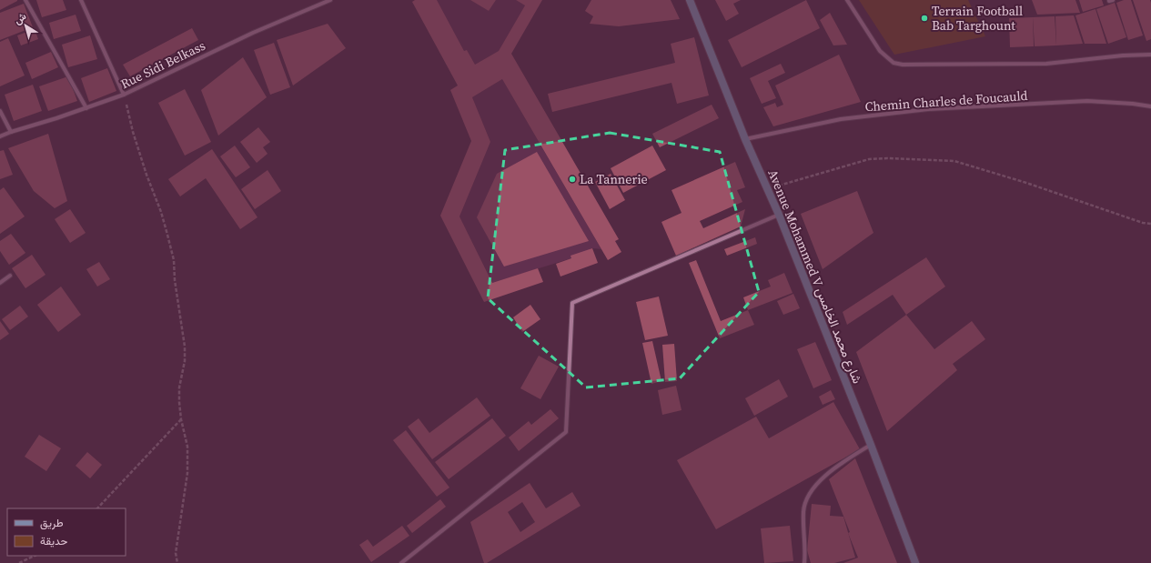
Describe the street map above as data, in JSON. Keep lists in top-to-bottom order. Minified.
{"streets":{"street":["Rue Sidi Belkass","Chemin Charles de Foucauld","Avenue Mohammed V شارع محمد الخامس"]},"crossings":[["Chemin Charles de Foucauld","Avenue Mohammed V شارع محمد الخامس"]],"places":["Terrain Football Bab Targhount","La Tannerie"],"legend":["طريق","حديقة"],"north":"top left"}
